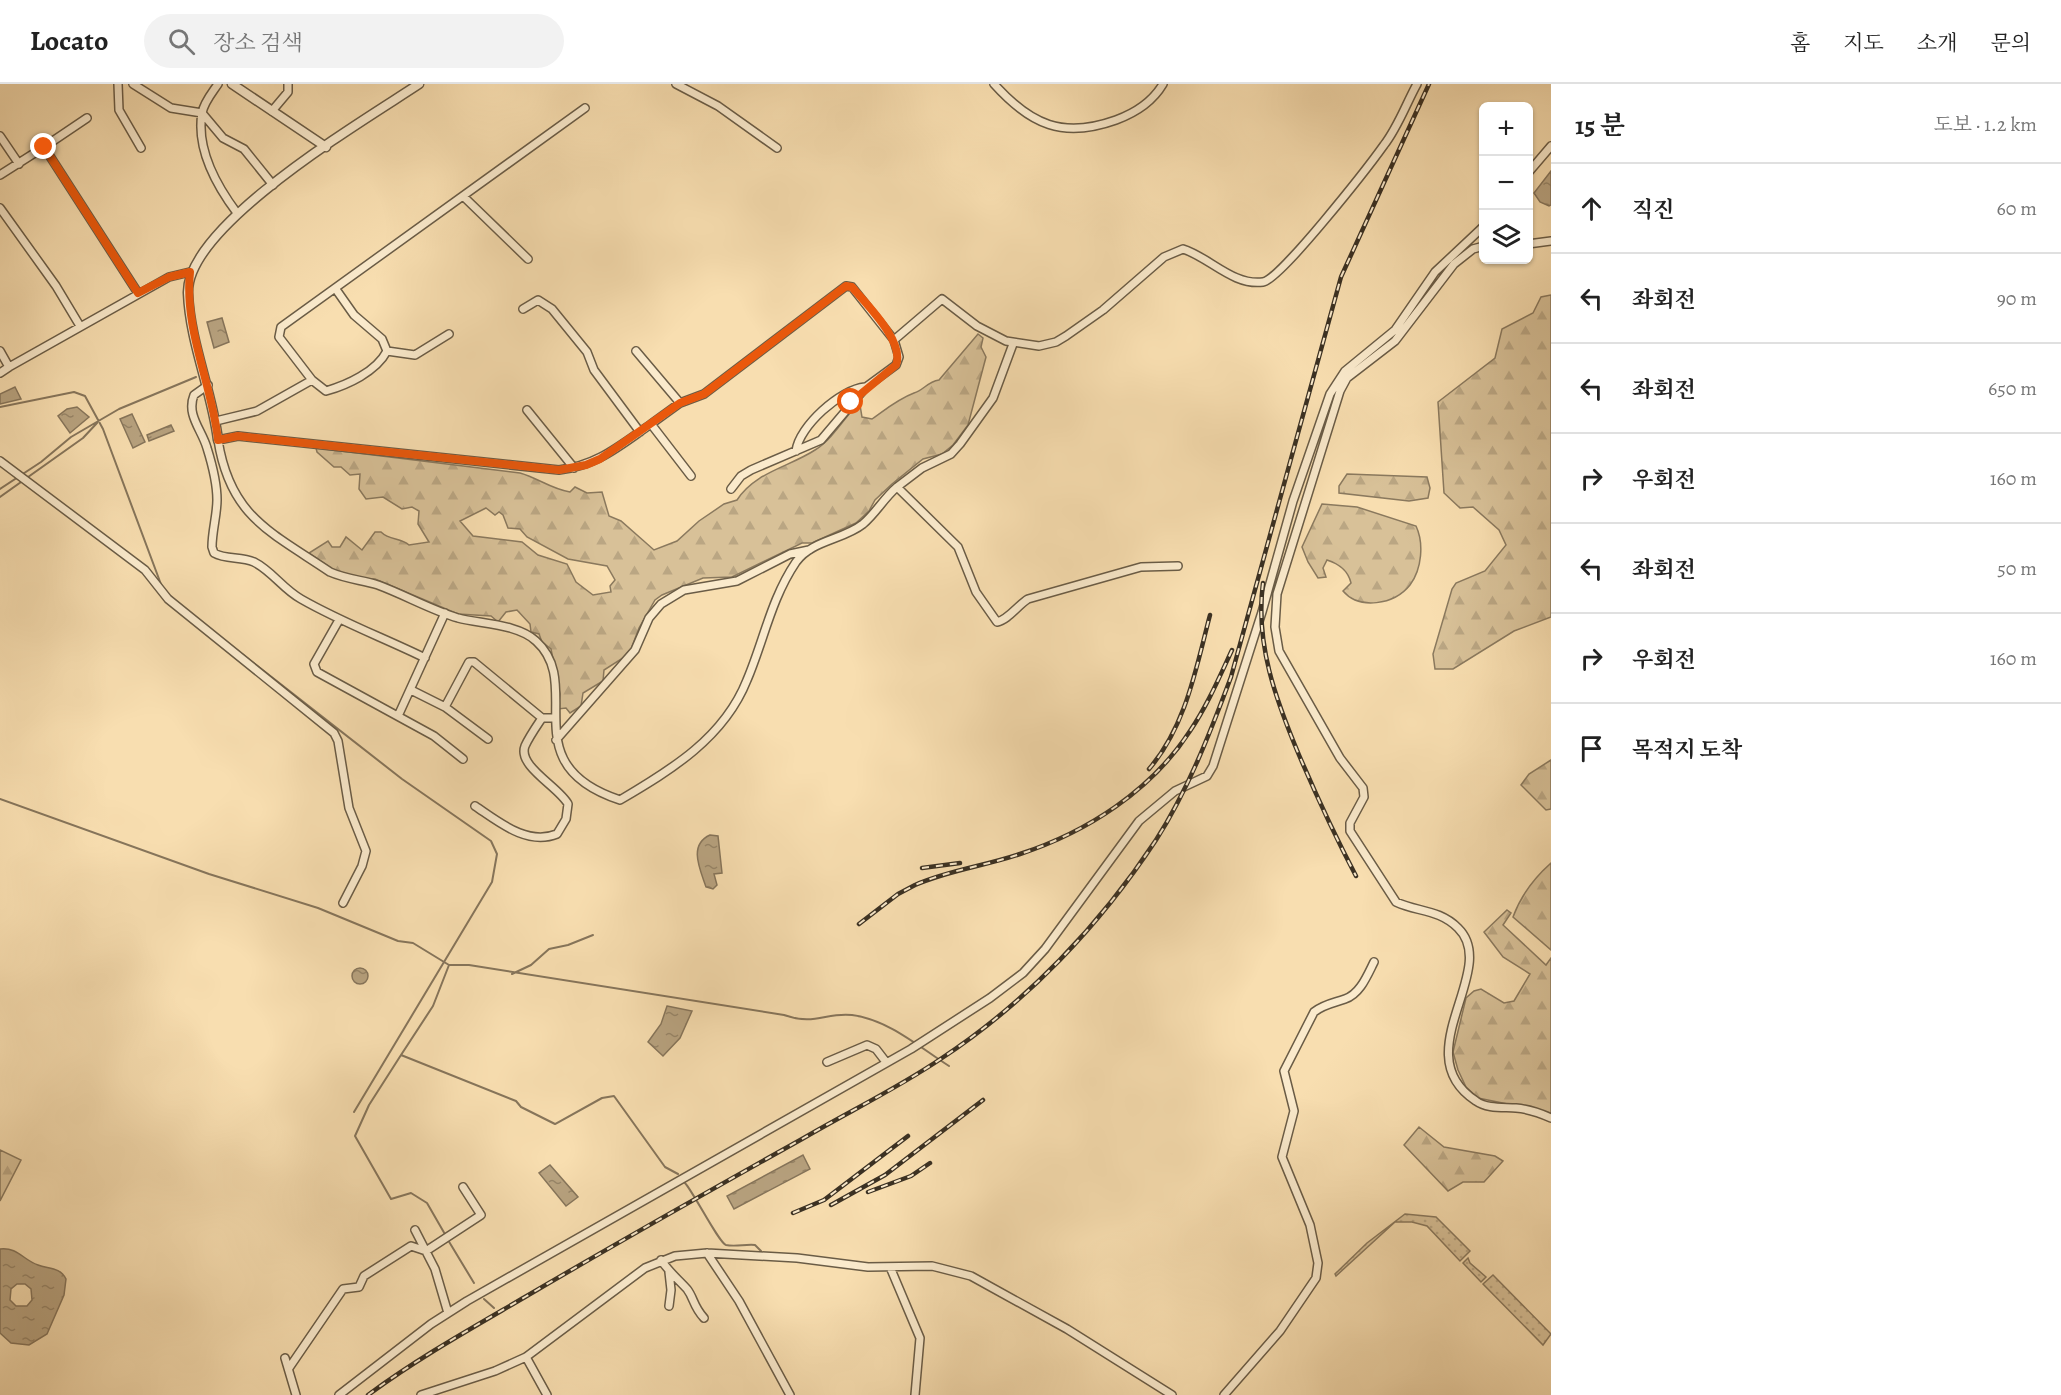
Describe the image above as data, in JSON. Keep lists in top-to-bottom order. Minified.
{"page":{"header":"Locato","search":"장소 검색","nav":["홈","지도","소개","문의"],"heading":["15 분","도보 · 1.2 km"],"map_buttons":["+","−"],"list":[["직진","60 m"],["좌회전","90 m"],["좌회전","650 m"],["우회전","160 m"],["좌회전","50 m"],["우회전","160 m"],"목적지 도착"]}}
